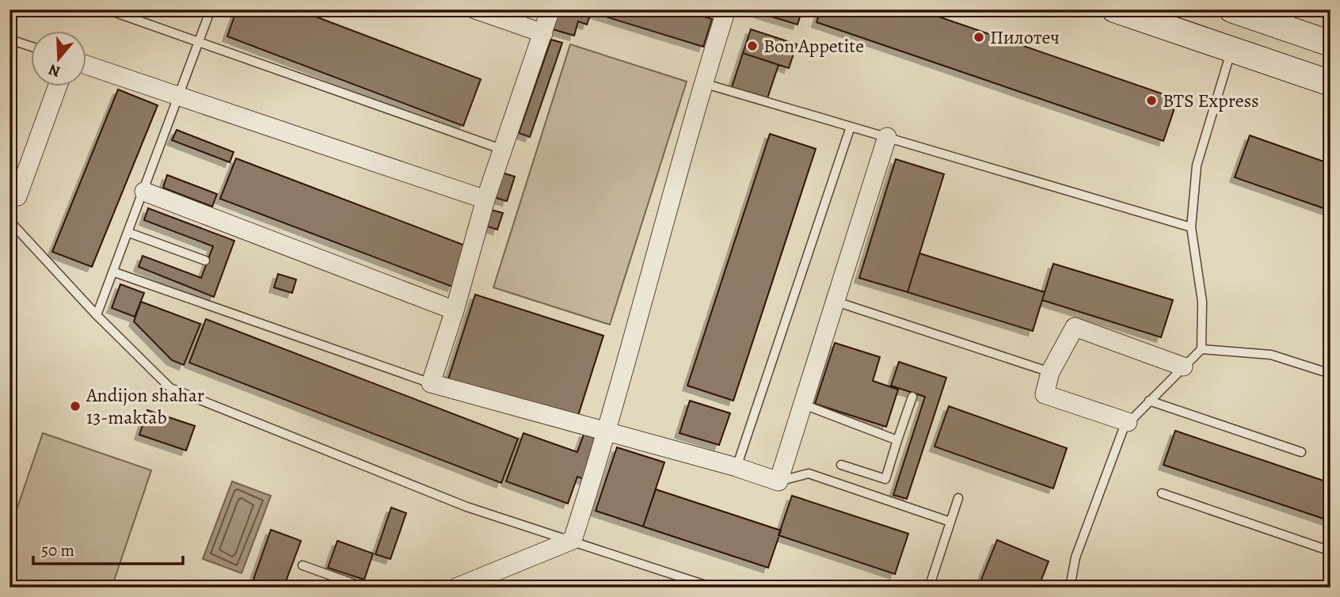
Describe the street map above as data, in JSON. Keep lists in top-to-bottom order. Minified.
{"places":["Пилотеч","Bon Appetite","BTS Express","Andijon shahar 13-maktab"],"scale_bar":"50 m","north":"bottom"}
